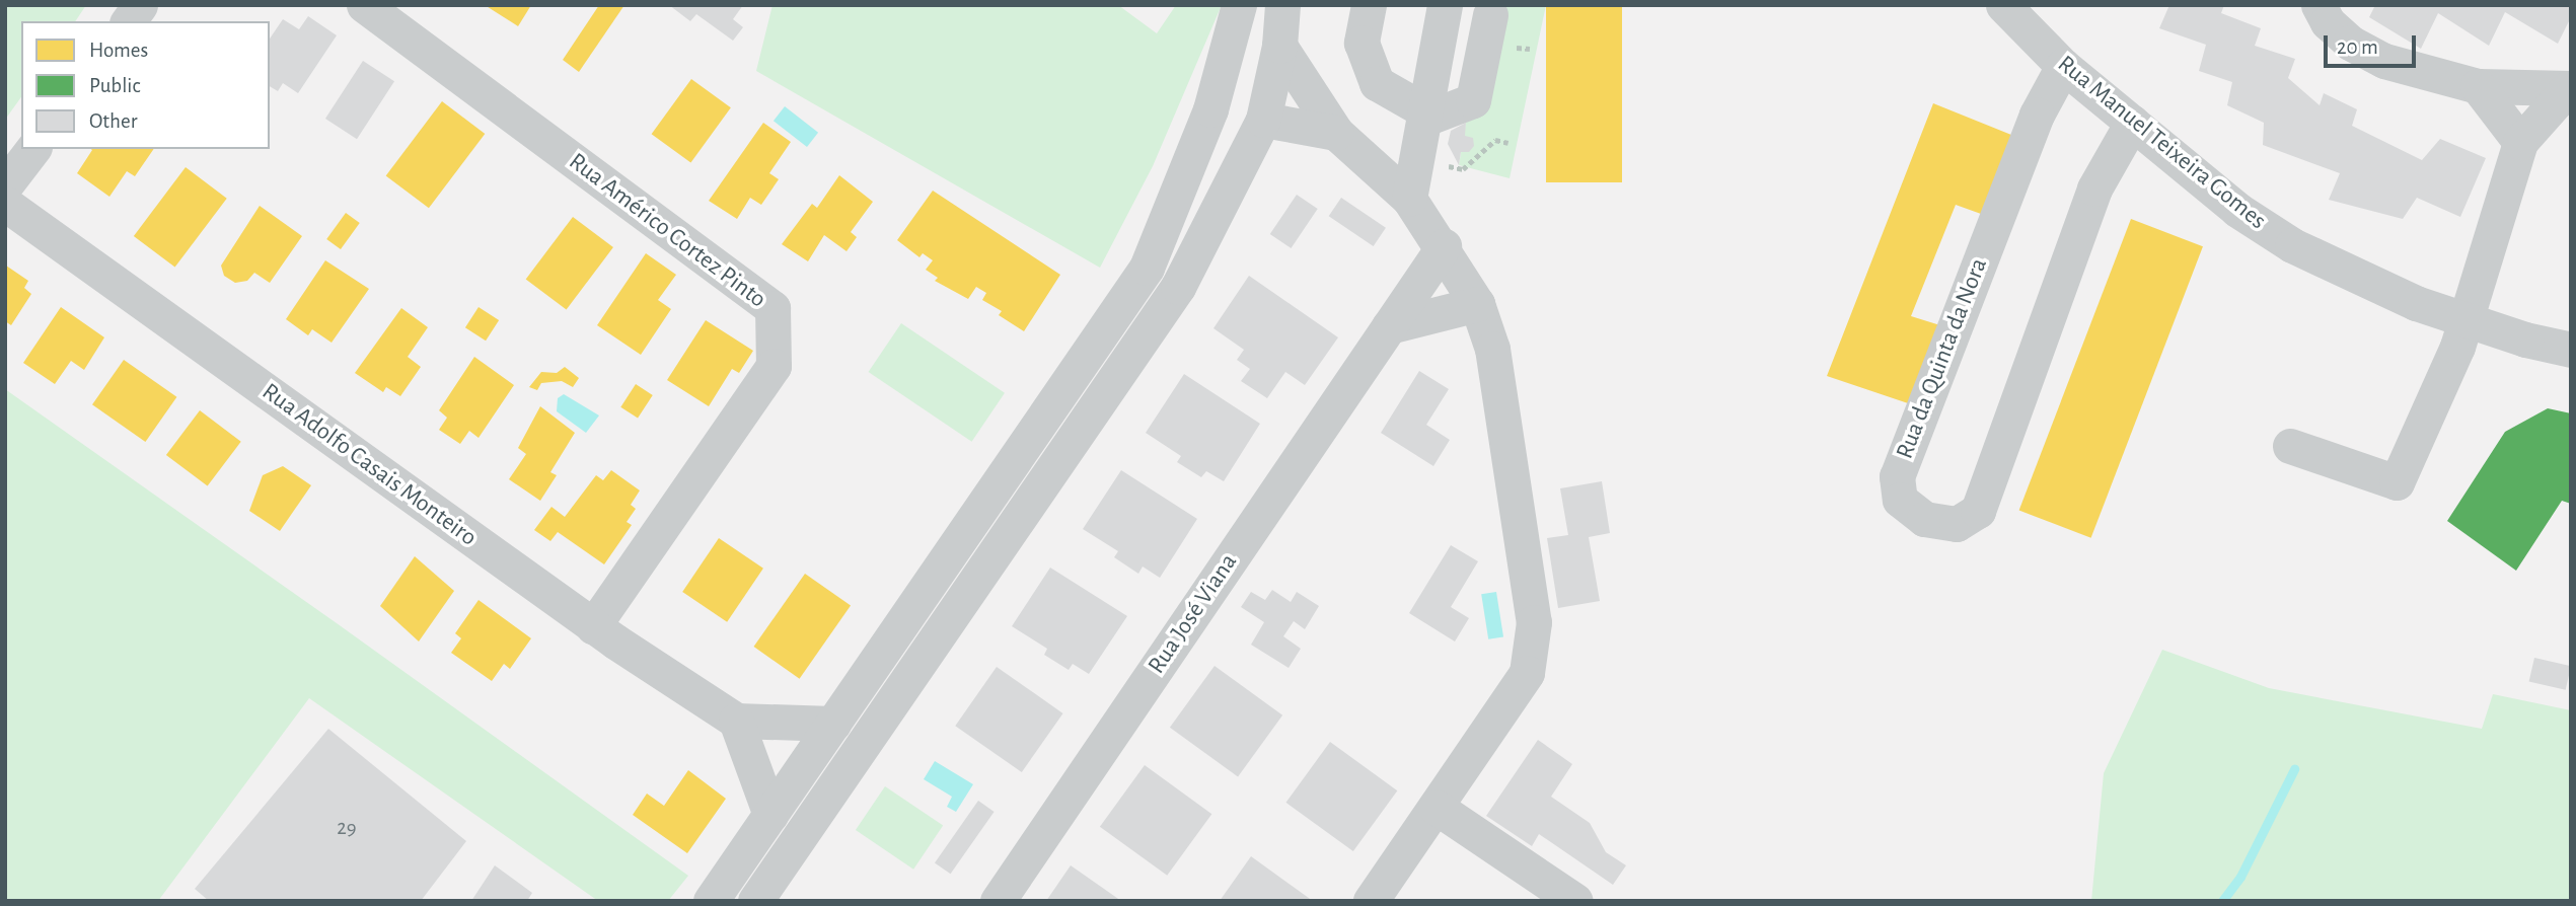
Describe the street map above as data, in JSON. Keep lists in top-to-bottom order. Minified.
{"streets":{"street":["Rua Manuel Teixeira Gomes","Rua Américo Cortez Pinto","Rua da Quinta da Nora","Rua Adolfo Casais Monteiro","Rua José Viana"]},"crossings":[["Rua Manuel Teixeira Gomes","Rua da Quinta da Nora"],["Rua Américo Cortez Pinto","Rua Adolfo Casais Monteiro"]],"house_numbers":["29"],"legend":["Homes","Public","Other"],"scale_bar":"20 m"}
